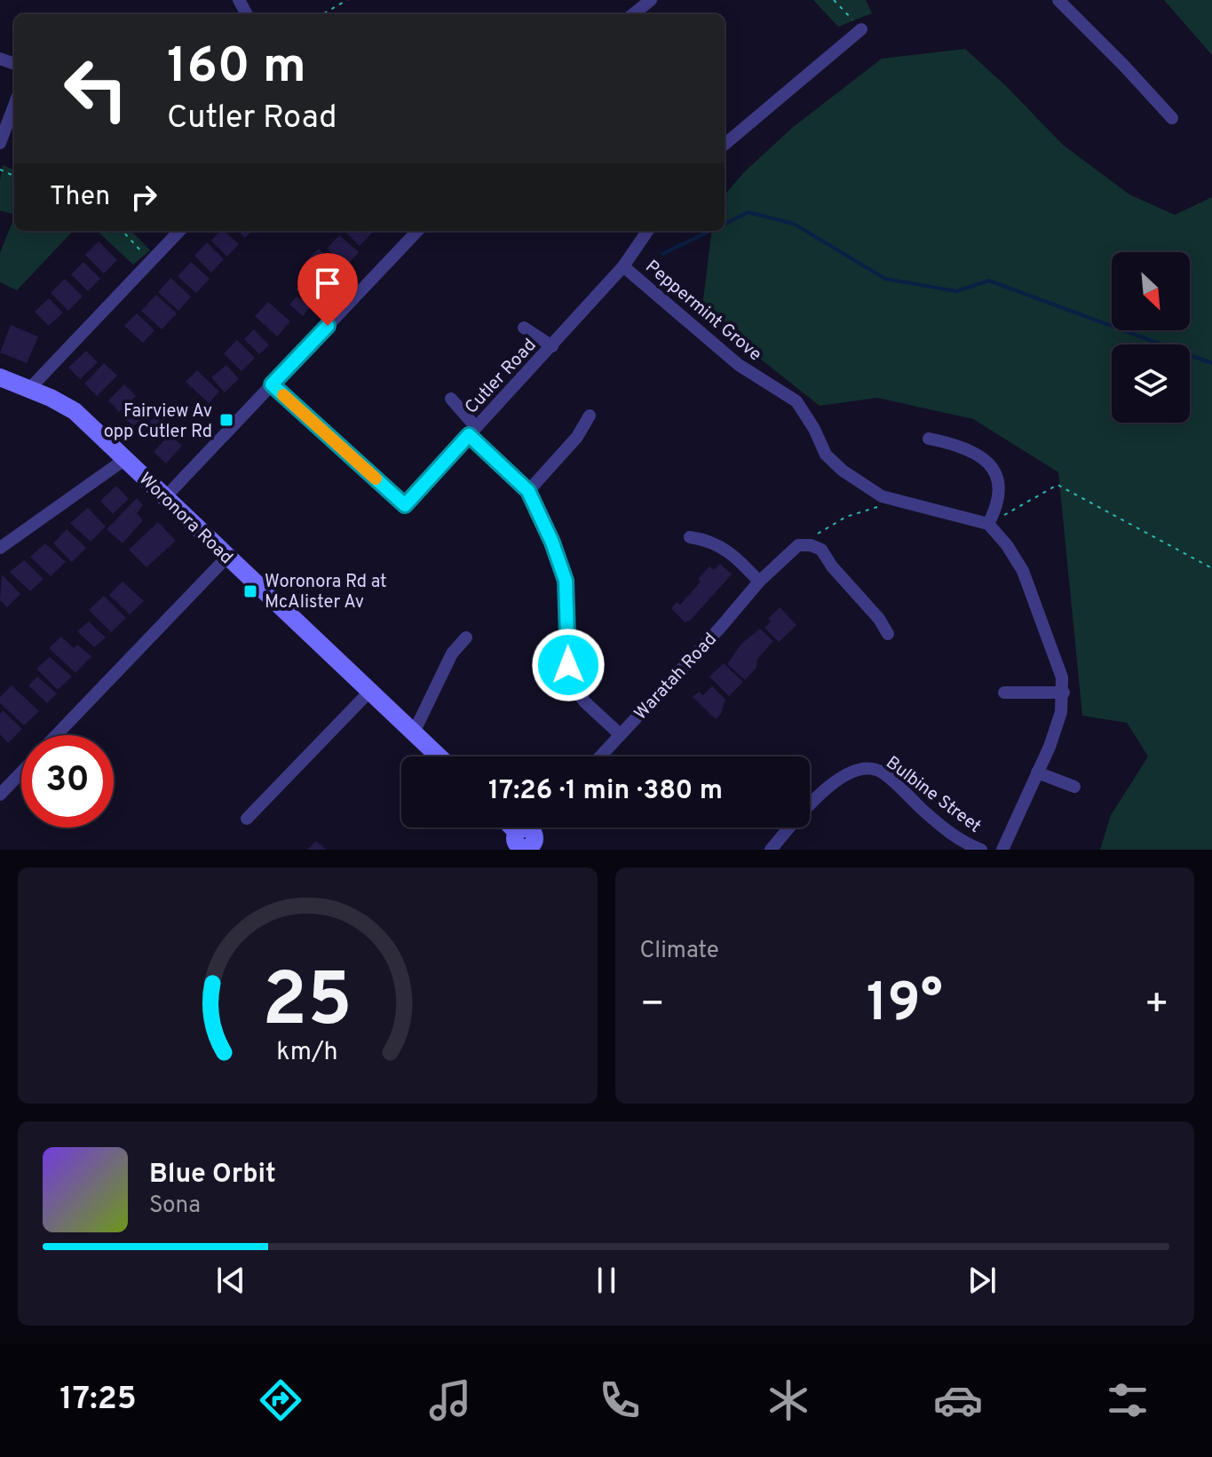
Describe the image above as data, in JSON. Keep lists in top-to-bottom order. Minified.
{"streets":{"street":["Peppermint Grove","Cutler Road","Woronora Road","Waratah Road","Bulbine Street"]},"crossings":[["Peppermint Grove","Cutler Road"]],"places":{"transit":["Fairview Av opp Cutler Rd","Woronora Rd at McAlister Av"]},"north":"bottom right","page":{"turn":["160 m","Cutler Road"],"then":"Then","limit":"30","trip":"17:26 · 1 min · 380 m","tile":"Climate","heat":["−","19°","+"],"song":["Blue Orbit","Sona"],"tabs":"17:25","gauge":["25","km/h"]}}
